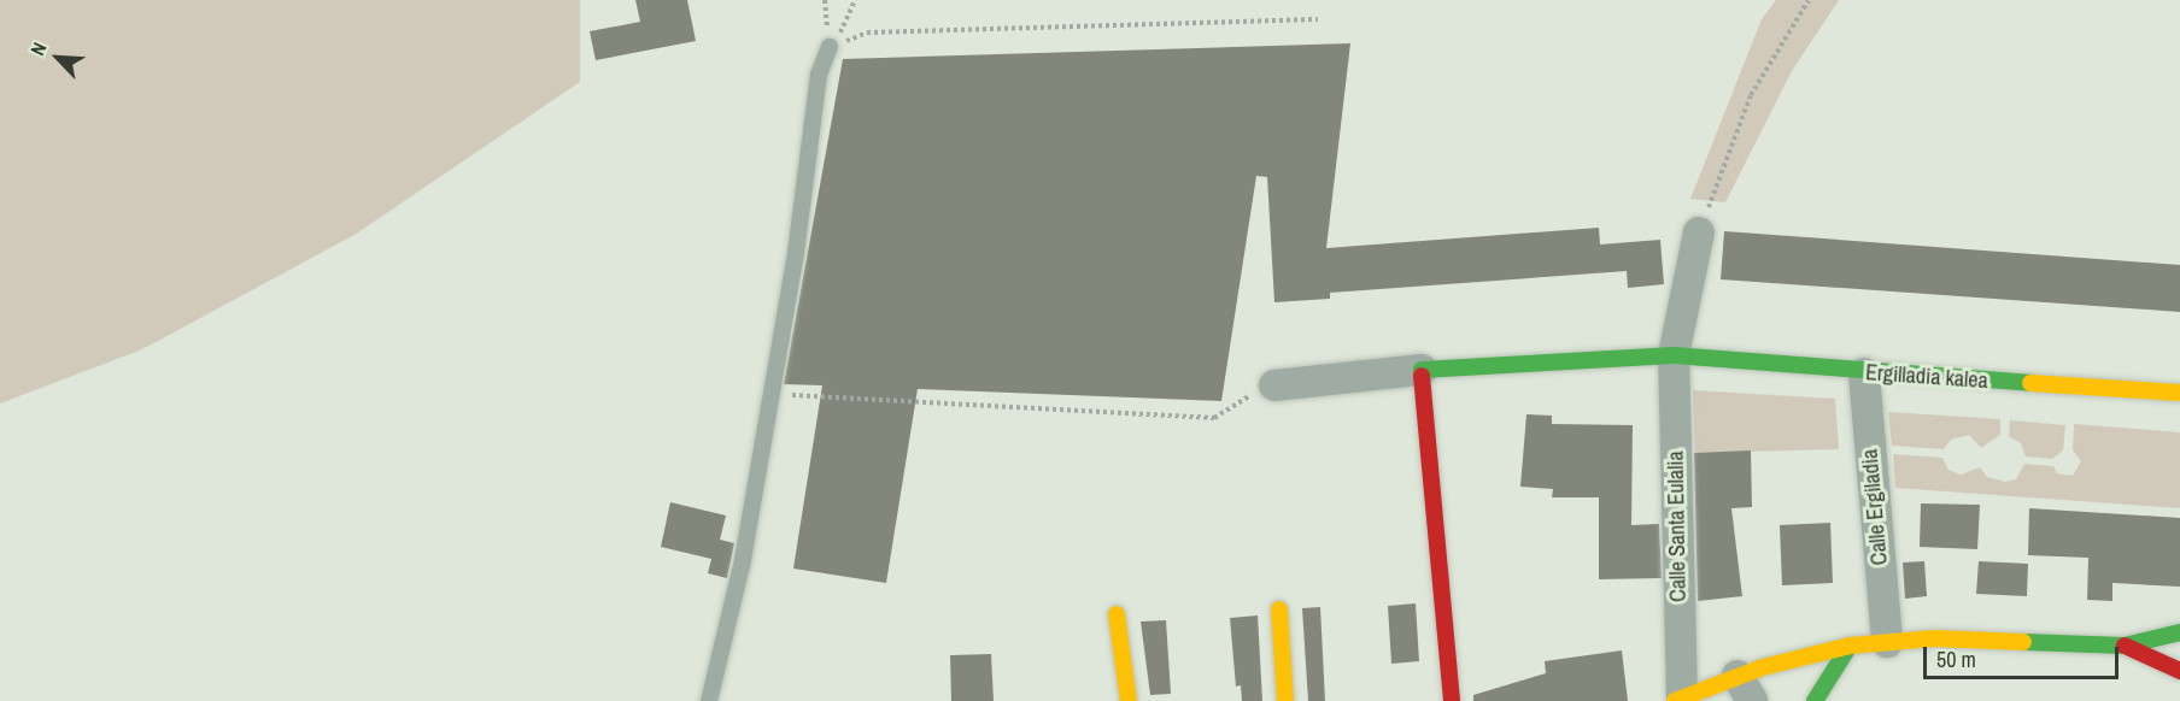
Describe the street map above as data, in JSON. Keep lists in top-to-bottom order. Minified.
{"streets":{"street":["Ergilladia kalea","Calle Ergiladia","Calle Santa Eulalia"]},"crossings":[["Ergilladia kalea","Calle Ergiladia"],["Ergilladia kalea","Calle Santa Eulalia"]],"scale_bar":"50 m","north":"top left"}
